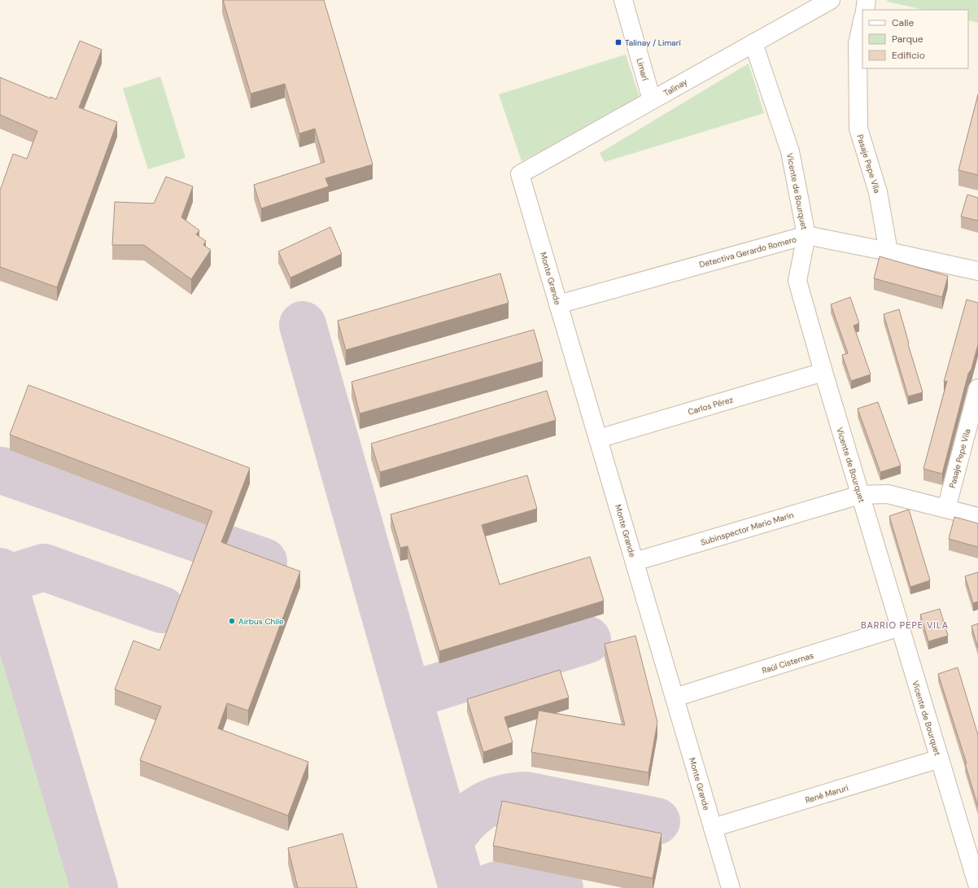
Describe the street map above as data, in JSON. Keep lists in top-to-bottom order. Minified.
{"streets":{"street":["Limarí","Talinay","Pasaje Pepe Vila","Vicente de Bourquet","Detectiva Gerardo Romero","Monte Grande","Carlos Pérez","Subinspector Mario Marín","Raúl Cisternas","René Maruri"]},"crossings":[["Limarí","Talinay"],["Talinay","Vicente de Bourquet"],["Talinay","Monte Grande"],["Pasaje Pepe Vila","Detectiva Gerardo Romero"],["Vicente de Bourquet","Detectiva Gerardo Romero"],["Vicente de Bourquet","Carlos Pérez"],["Vicente de Bourquet","Subinspector Mario Marín"],["Vicente de Bourquet","Raúl Cisternas"],["Vicente de Bourquet","René Maruri"],["Detectiva Gerardo Romero","Monte Grande"],["Monte Grande","Carlos Pérez"],["Monte Grande","Subinspector Mario Marín"],["Monte Grande","Raúl Cisternas"],["Monte Grande","René Maruri"]],"districts":["BARRIO PEPE VILA"],"places":{"transit":["Talinay / Limarí"],"other":["Airbus Chile"]},"legend":["Calle","Parque","Edificio"]}
